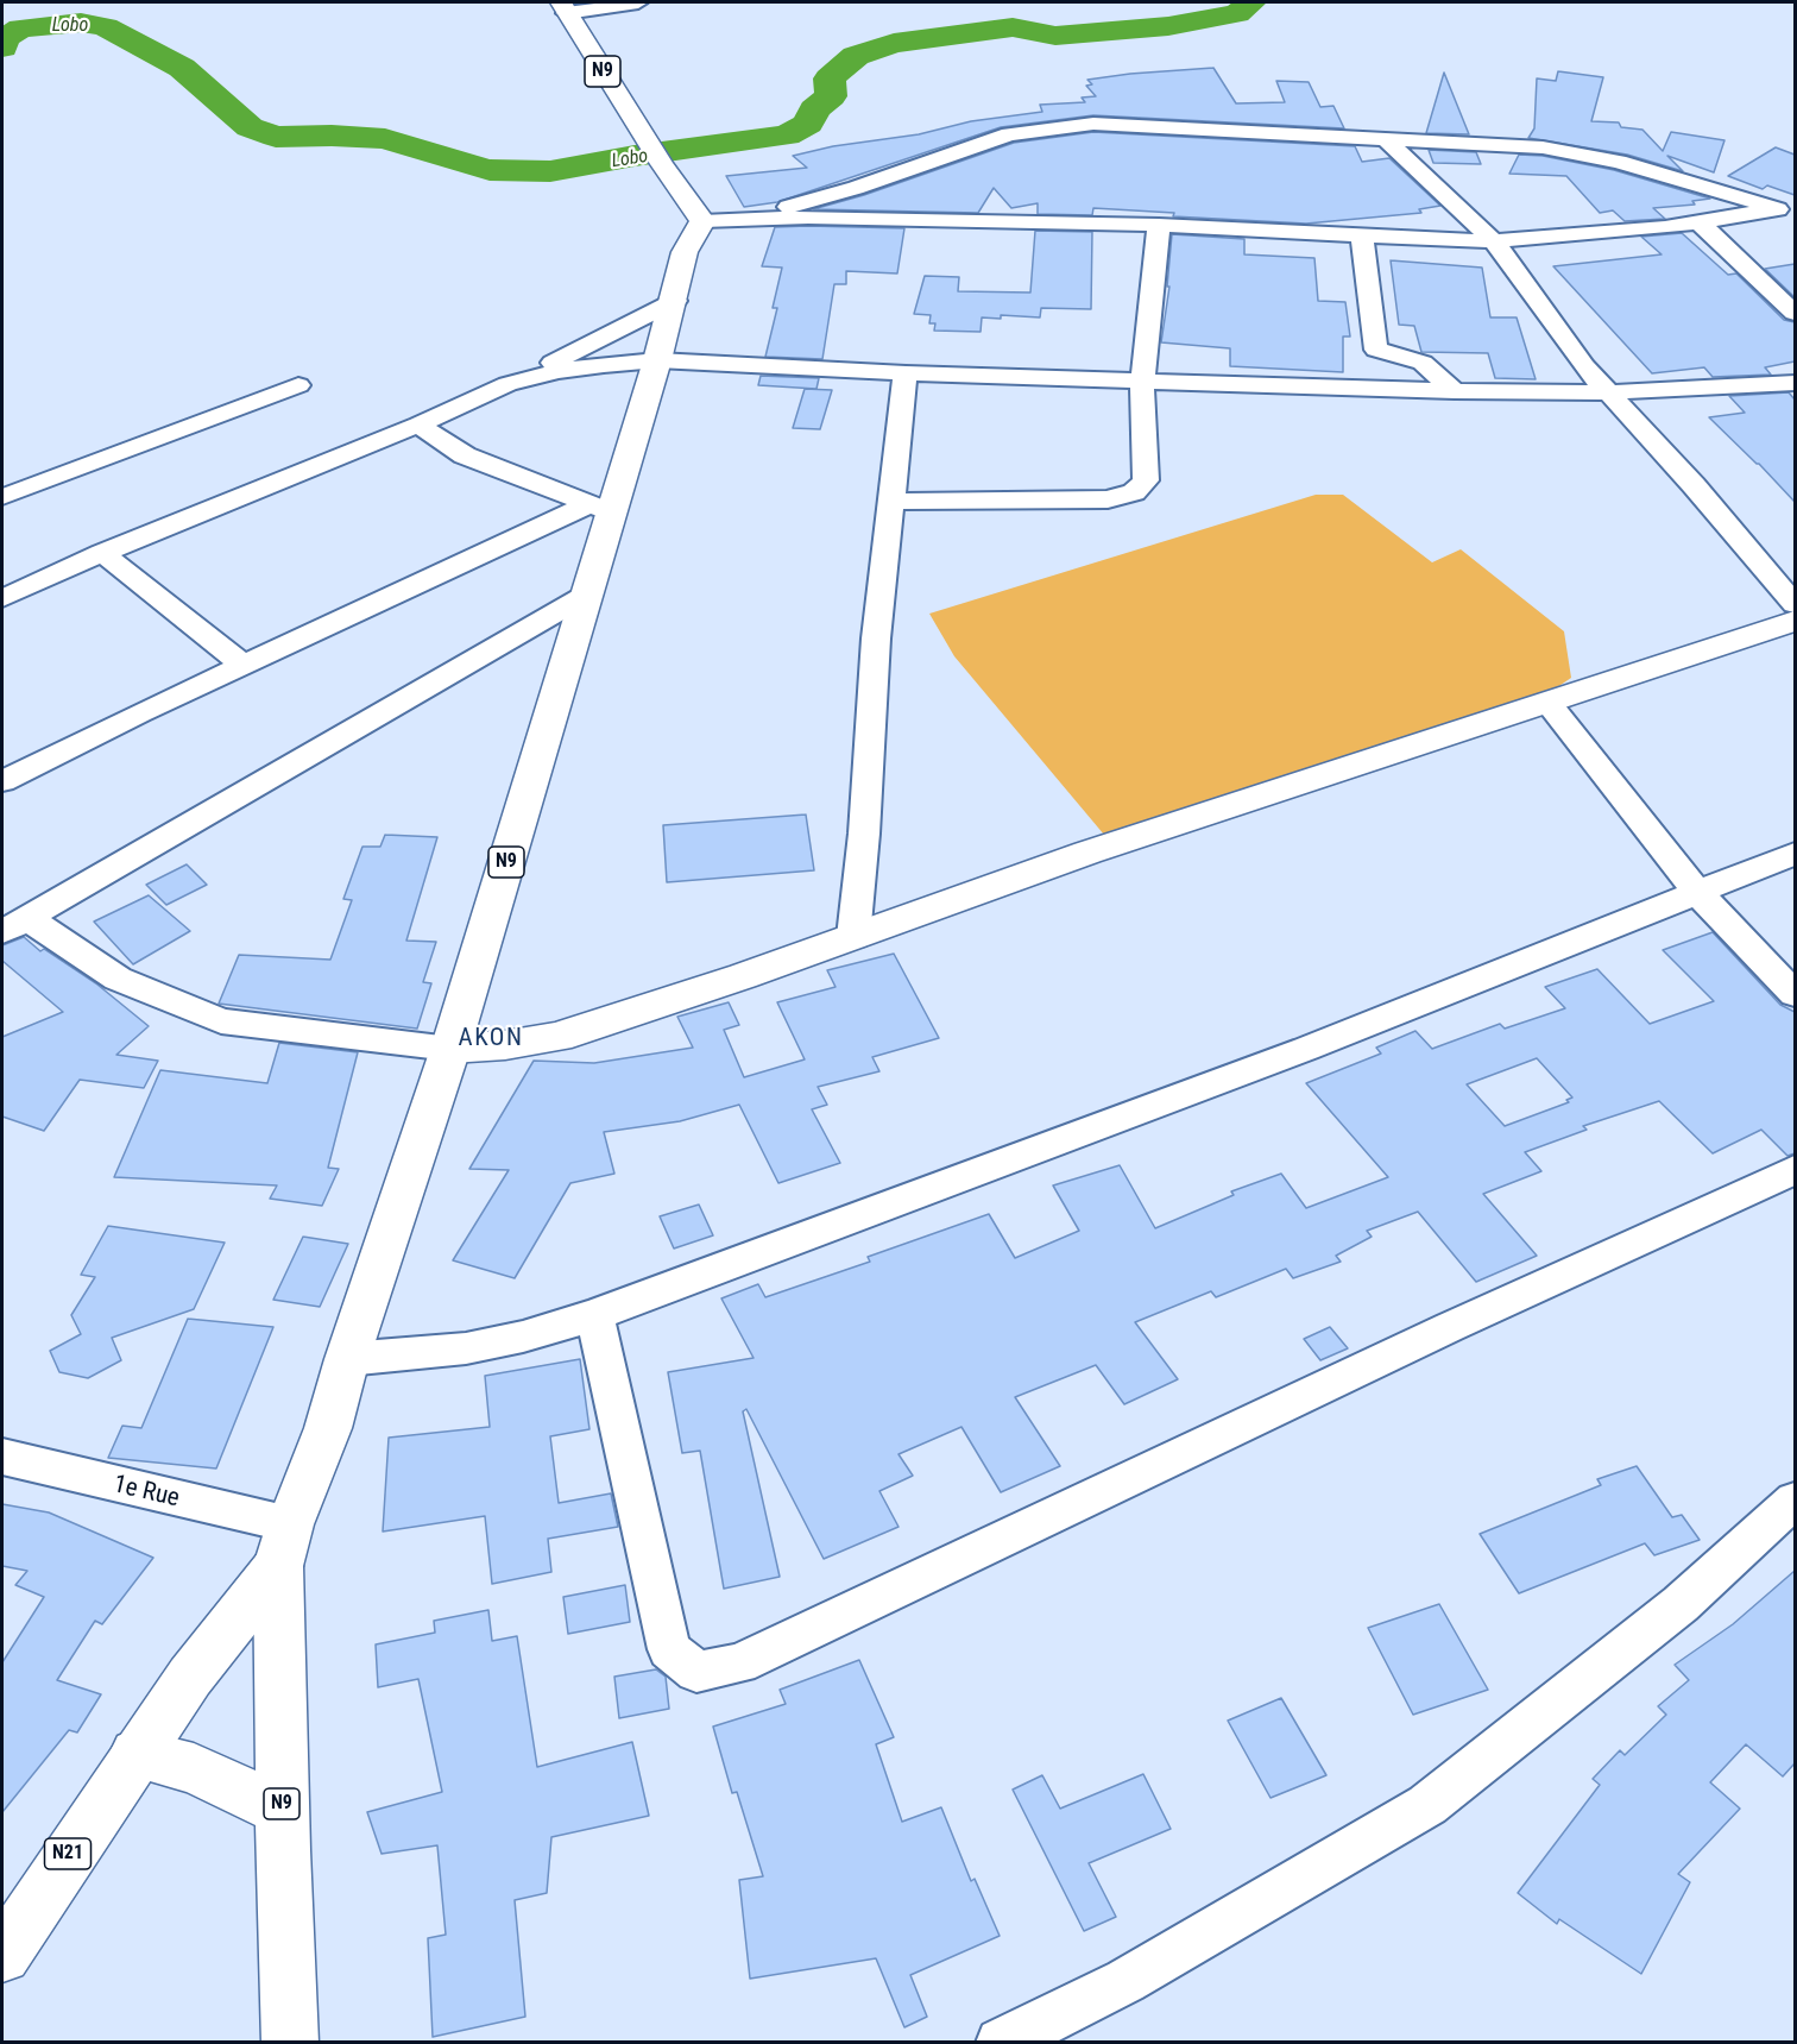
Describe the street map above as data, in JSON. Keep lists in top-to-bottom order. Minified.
{"streets":{"main road":["N9","N21"],"street":["1e Rue"]},"crossings":[["N9","1e Rue"],["N9","N21"],["1e Rue","N21"]],"districts":["AKON"],"water":["Lobo"]}
